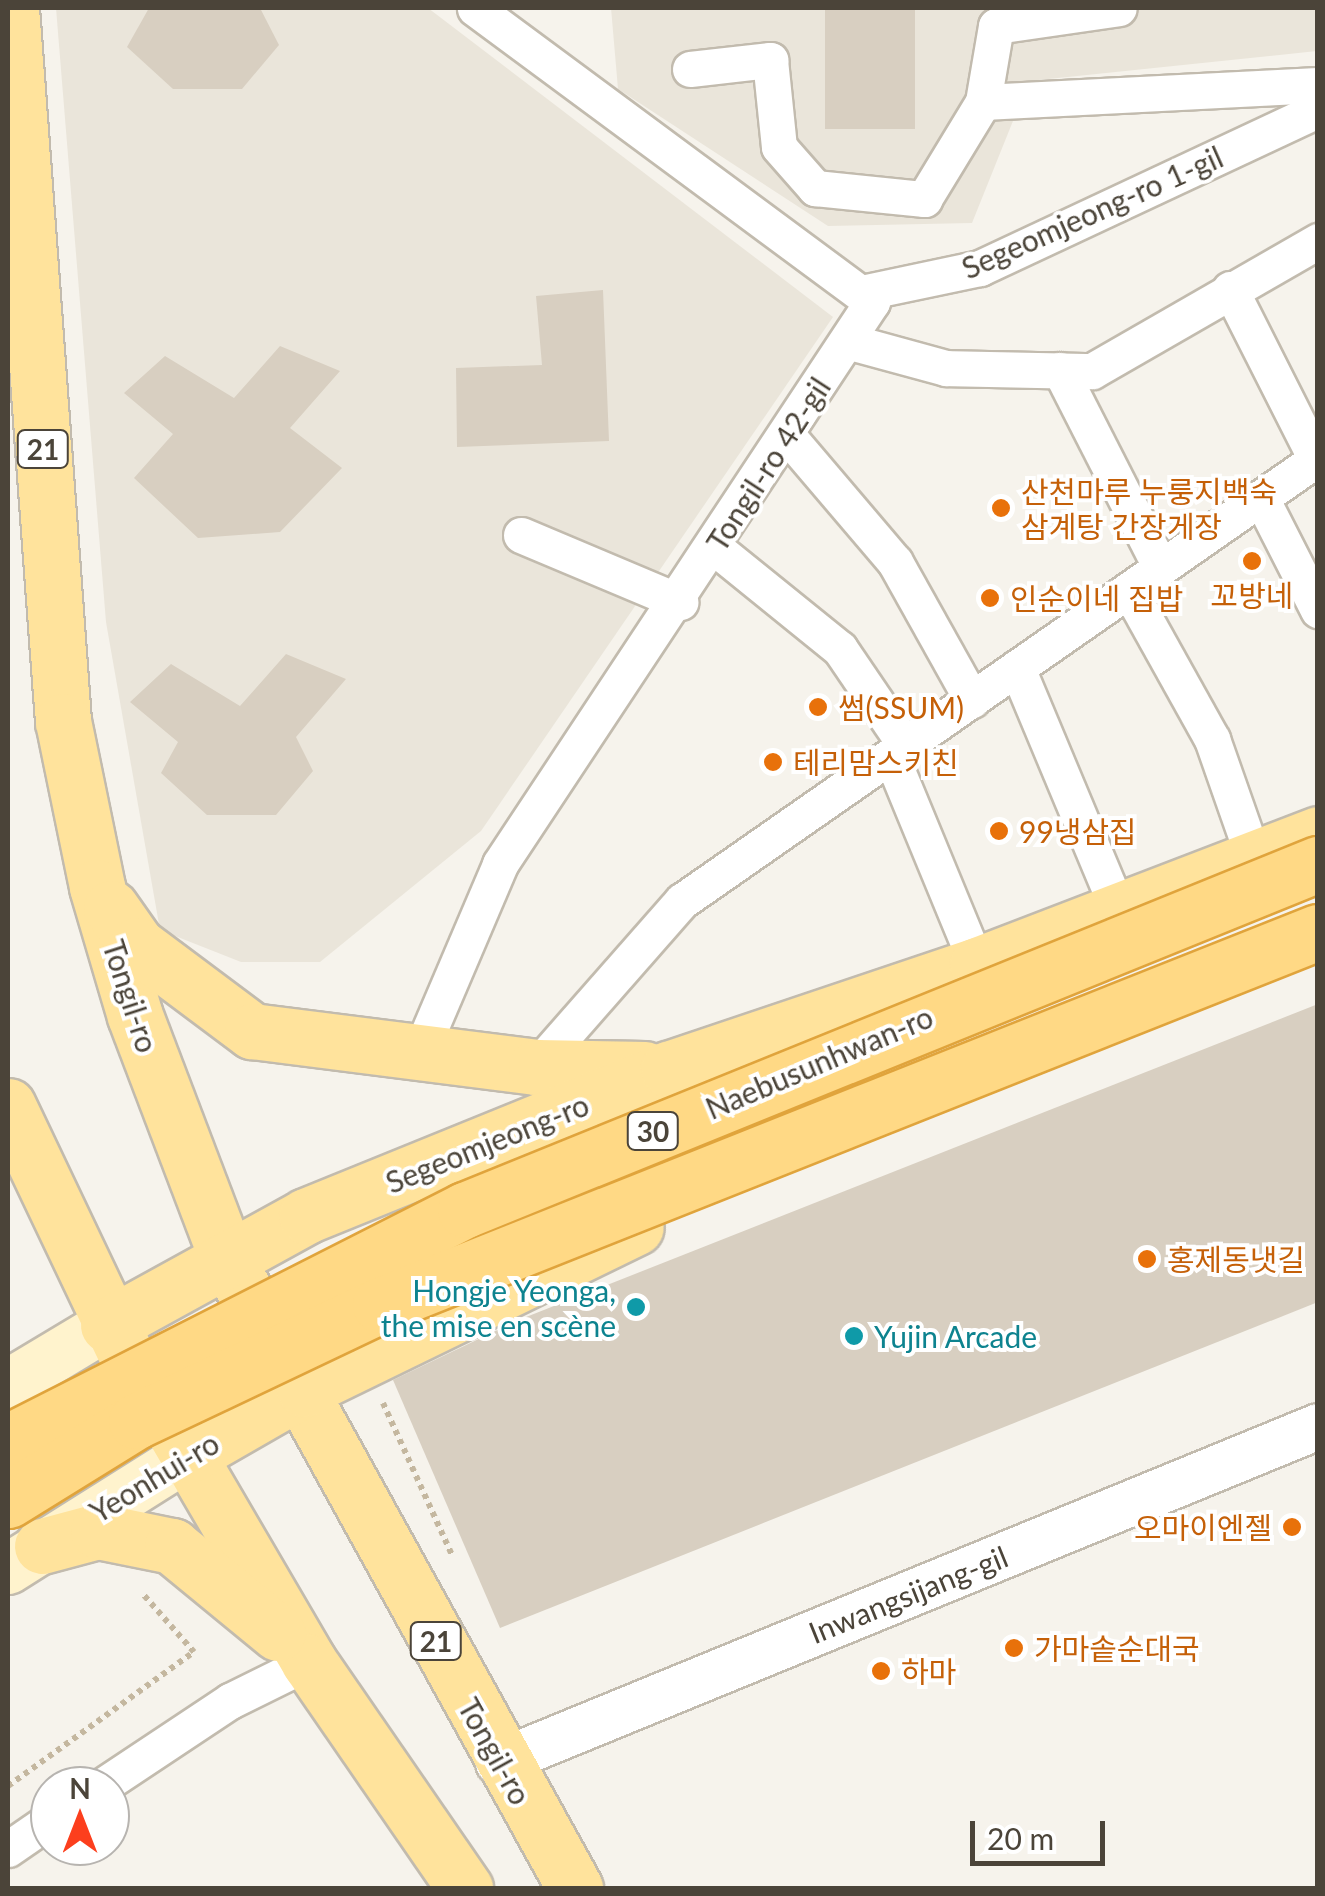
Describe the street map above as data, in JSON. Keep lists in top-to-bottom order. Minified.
{"streets":{"highway":["Naebusunhwan-ro","30"],"main road":["21","Tongil-ro","Segeomjeong-ro","Yeonhui-ro"],"street":["Segeomjeong-ro 1-gil","Tongil-ro 42-gil","Inwangsijang-gil"]},"crossings":[["Segeomjeong-ro 1-gil","Tongil-ro 42-gil"],["Tongil-ro","Segeomjeong-ro"],["Tongil-ro","Yeonhui-ro"],["Tongil-ro","Inwangsijang-gil"]],"places":["산천마루 누룽지백숙 삼계탕 간장게장","꼬방네","인순이네 집밥","썸(SSUM)","테리맘스키친","99냉삼집","홍제동냇길","Hongje Yeonga, the mise en scène","Yujin Arcade","오마이엔젤","가마솥순대국","하마"],"scale_bar":"20 m","north":"top"}
